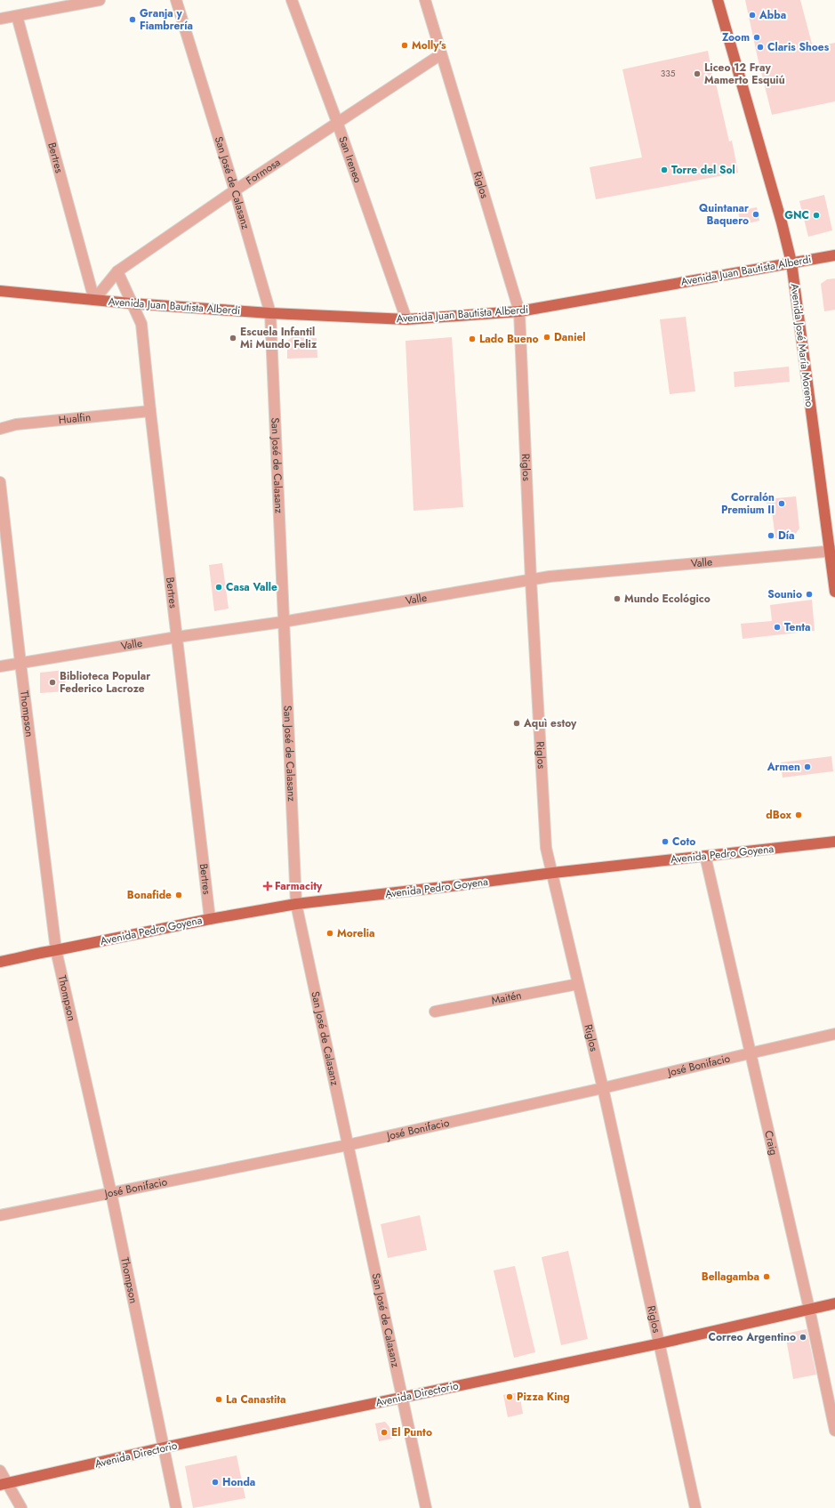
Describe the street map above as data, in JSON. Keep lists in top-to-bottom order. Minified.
{"streets":{"main road":["Avenida Juan Bautista Alberdi","Avenida José María Moreno","Avenida Pedro Goyena","Avenida Directorio"],"street":["Bertres","San Ireneo","Formosa","San José de Calasanz","Riglos","Hualfin","Valle","Thompson","Maitén","José Bonifacio","Craig"]},"crossings":[["Bertres","Formosa"],["Bertres","Avenida Juan Bautista Alberdi"],["Bertres","Hualfin"],["Bertres","Valle"],["Bertres","Avenida Pedro Goyena"],["San Ireneo","Formosa"],["San Ireneo","Avenida Juan Bautista Alberdi"],["Formosa","San José de Calasanz"],["Formosa","Riglos"],["Formosa","Avenida Juan Bautista Alberdi"],["San José de Calasanz","Avenida Juan Bautista Alberdi"],["San José de Calasanz","Valle"],["San José de Calasanz","Avenida Pedro Goyena"],["San José de Calasanz","José Bonifacio"],["San José de Calasanz","Avenida Directorio"],["Riglos","Avenida Juan Bautista Alberdi"],["Riglos","Valle"],["Riglos","Avenida Pedro Goyena"],["Riglos","Maitén"],["Riglos","José Bonifacio"],["Riglos","Avenida Directorio"],["Avenida Juan Bautista Alberdi","Avenida José María Moreno"],["Avenida José María Moreno","Valle"],["Valle","Thompson"],["Thompson","Avenida Pedro Goyena"],["Thompson","José Bonifacio"],["Thompson","Avenida Directorio"],["Avenida Pedro Goyena","Craig"],["José Bonifacio","Craig"],["Craig","Avenida Directorio"]],"places":{"other":["Abba","Granja y Fiambrería","Zoom","Molly's","Claris Shoes","Liceo 12 Fray Mamerto Esquiú","Torre del Sol","Quintanar Baquero","GNC","Daniel","Escuela Infantil Mi Mundo Feliz","Lado Bueno","Corralón Premium II","Día","Casa Valle","Sounio","Mundo Ecológico","Tenta","Biblioteca Popular Federico Lacroze","Aquì estoy","Armen","dBox","Coto","Bonafide","Morelia","Bellagamba","Correo Argentino","Pizza King","La Canastita","El Punto","Honda"],"health":["Farmacity"]},"house_numbers":["335"]}
